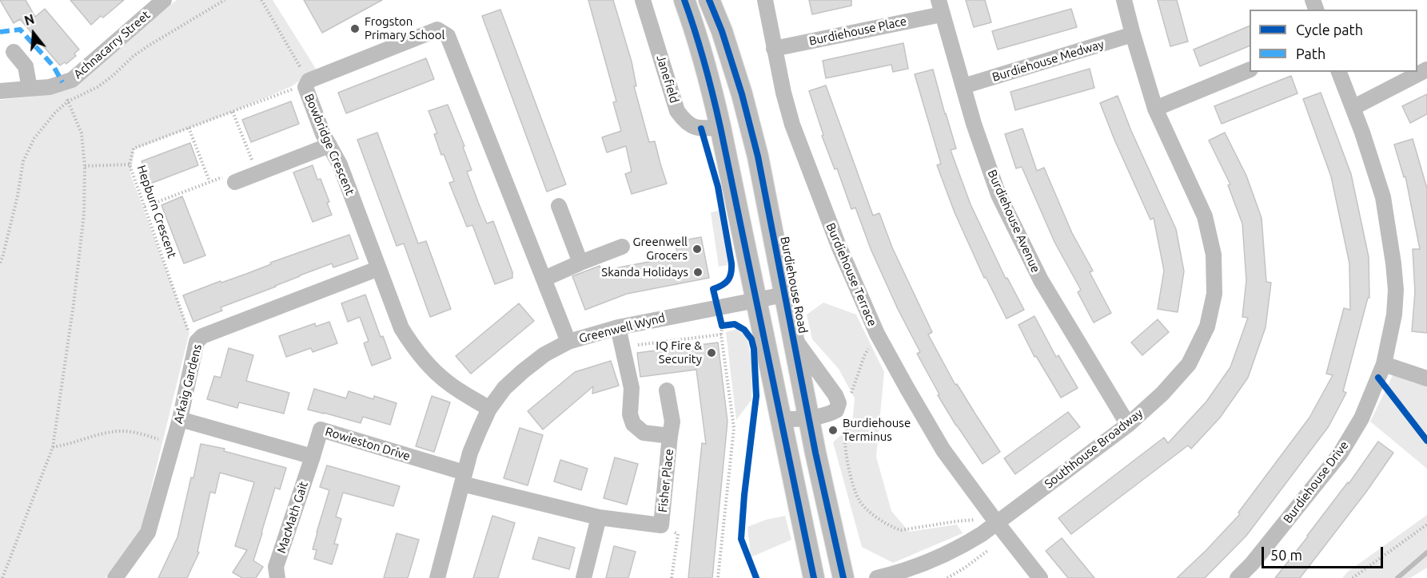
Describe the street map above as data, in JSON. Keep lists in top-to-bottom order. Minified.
{"streets":{"main road":["Burdiehouse Road"],"street":["Burdiehouse Place","Achnacarry Street","Burdiehouse Medway","Janefield","Bowbridge Crescent","Burdiehouse Avenue","Burdiehouse Terrace","Greenwell Wynd","Arkaig Gardens","Rowieston Drive","Southhouse Broadway","Fisher Place","Burdiehouse Drive","MacMath Gait"],"path":["Hepburn Crescent"]},"crossings":[["Burdiehouse Place","Burdiehouse Avenue"],["Burdiehouse Place","Burdiehouse Terrace"],["Burdiehouse Medway","Burdiehouse Avenue"],["Burdiehouse Medway","Southhouse Broadway"],["Bowbridge Crescent","Hepburn Crescent"],["Bowbridge Crescent","Greenwell Wynd"],["Bowbridge Crescent","Arkaig Gardens"],["Hepburn Crescent","Arkaig Gardens"],["Burdiehouse Avenue","Southhouse Broadway"],["Burdiehouse Terrace","Southhouse Broadway"],["Burdiehouse Road","Greenwell Wynd"],["Greenwell Wynd","Rowieston Drive"],["Greenwell Wynd","Fisher Place"],["Rowieston Drive","MacMath Gait"]],"places":["Frogston Primary School","Greenwell Grocers","Skanda Holidays","IQ Fire & Security","Burdiehouse Terminus"],"legend":["Cycle path","Path"],"scale_bar":"50 m","north":"top"}
